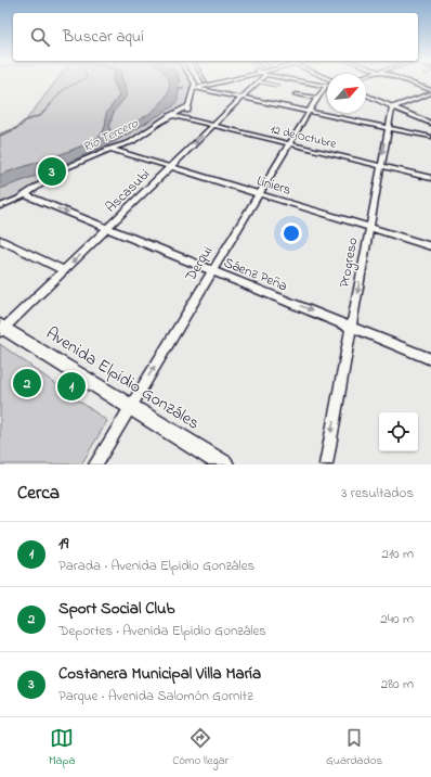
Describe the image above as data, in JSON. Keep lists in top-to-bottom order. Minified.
{"streets":{"main road":["Avenida Elpidio Gonzáles"],"street":["12 de Octubre","Liniers","Ascasubi","Progreso","Derqui","Sáenz Peña"]},"crossings":[["12 de Octubre","Ascasubi"],["12 de Octubre","Progreso"],["12 de Octubre","Derqui"],["Liniers","Ascasubi"],["Liniers","Progreso"],["Liniers","Derqui"],["Ascasubi","Sáenz Peña"],["Ascasubi","Avenida Elpidio Gonzáles"],["Progreso","Sáenz Peña"],["Derqui","Sáenz Peña"],["Derqui","Avenida Elpidio Gonzáles"]],"one_way":["Progreso","Derqui","Sáenz Peña"],"water":["Río Tercero"],"north":"top right","page":{"search":"Buscar aquí","pins":["3","2","1"],"heading":["Cerca","3 resultados"],"list":[{"mark":"1","name":"19","note":"Parada · Avenida Elpidio Gonzáles","value":"210 m"},{"mark":"2","name":"Sport Social Club","note":"Deportes · Avenida Elpidio Gonzáles","value":"240 m"},{"mark":"3","name":"Costanera Municipal Villa María","note":"Parque · Avenida Salomón Gornitz","value":"280 m"}],"nav":["Mapa","Cómo llegar","Guardados"]}}
